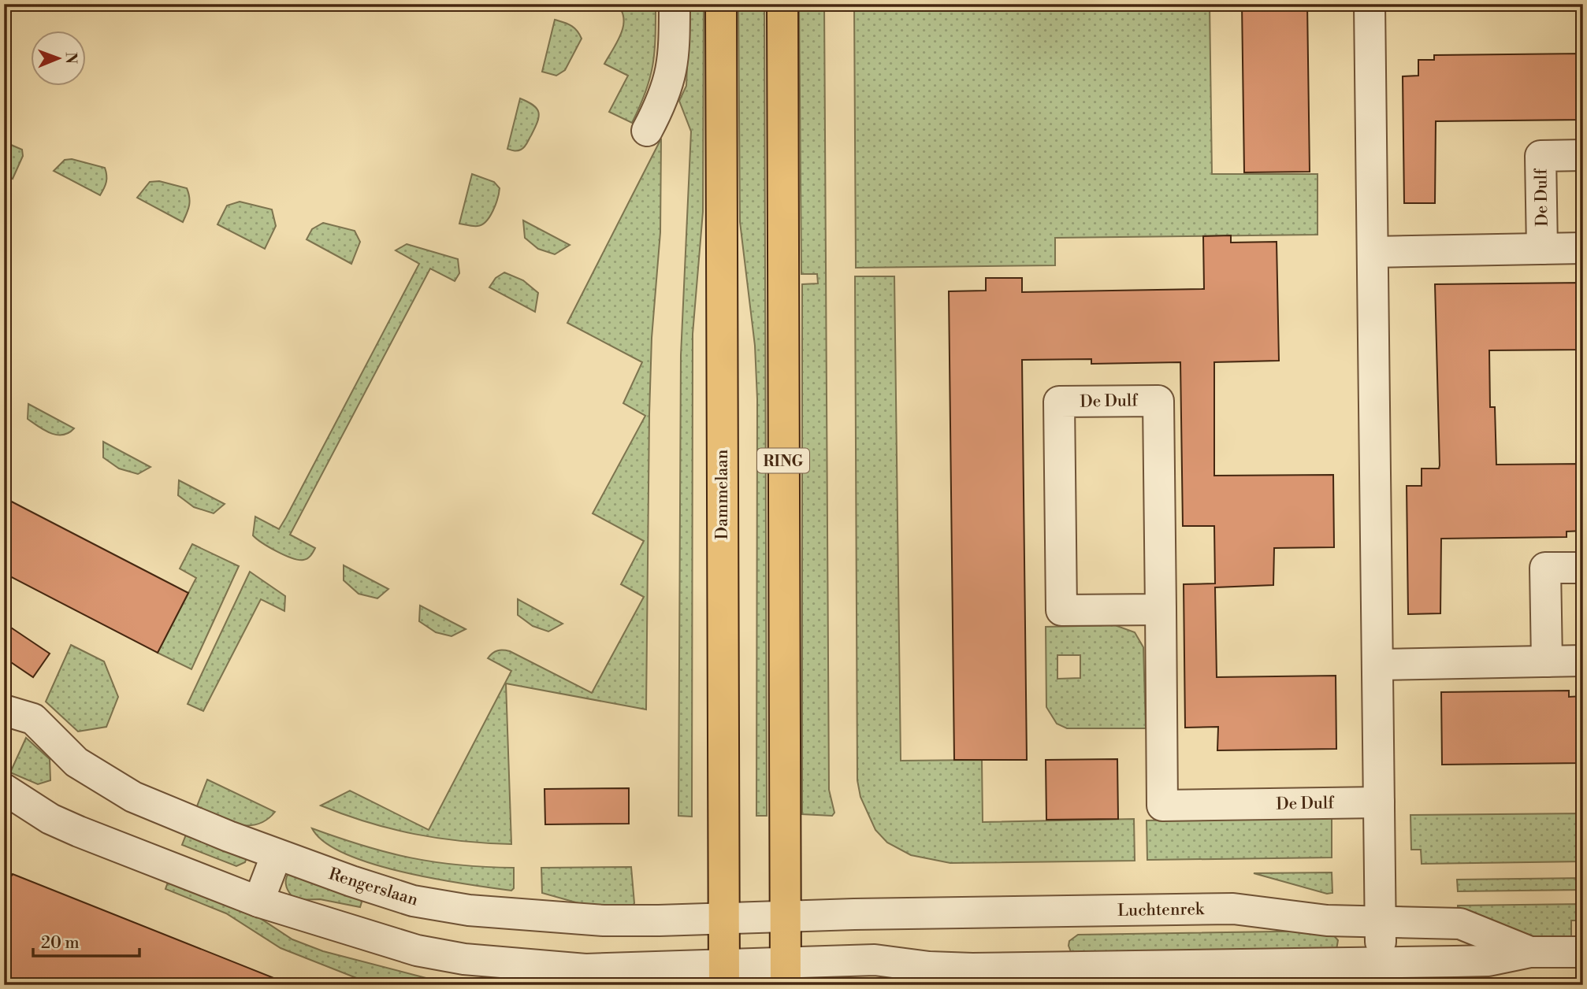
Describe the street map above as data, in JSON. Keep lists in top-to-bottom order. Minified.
{"streets":{"main road":["RING","Dammelaan"],"street":["De Dulf","Rengerslaan","Luchtenrek"]},"crossings":[["RING","Rengerslaan"],["RING","Luchtenrek"],["Dammelaan","Rengerslaan"],["Rengerslaan","Luchtenrek"]],"scale_bar":"20 m","north":"right"}
